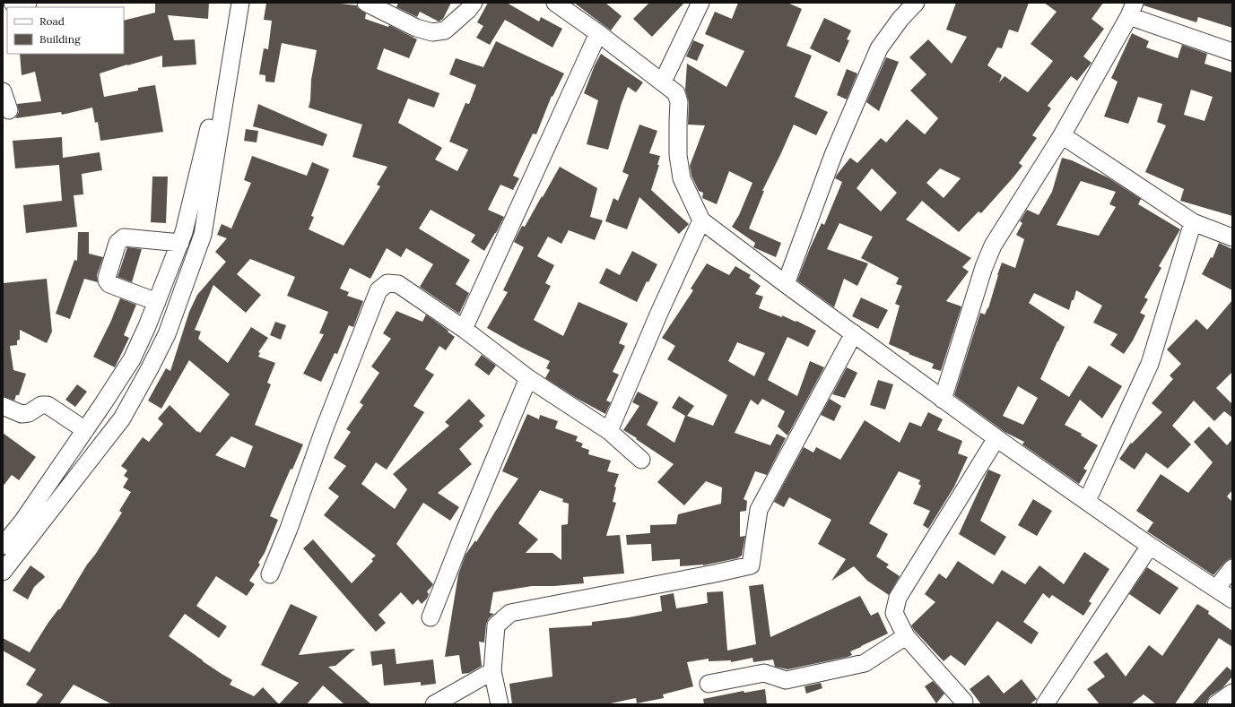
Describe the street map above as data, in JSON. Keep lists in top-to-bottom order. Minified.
{"legend":["Road","Building"]}
